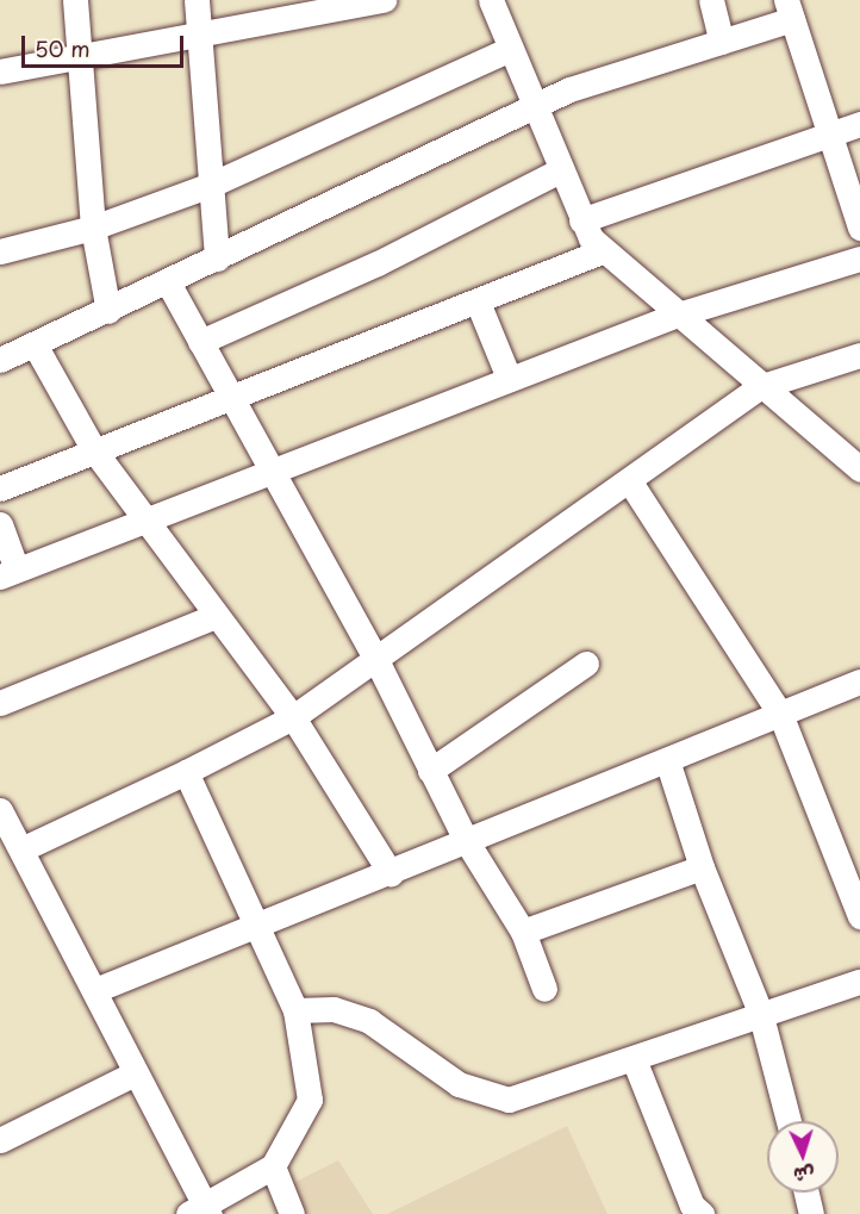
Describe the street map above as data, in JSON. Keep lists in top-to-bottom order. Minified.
{"scale_bar":"50 m","north":"bottom"}
